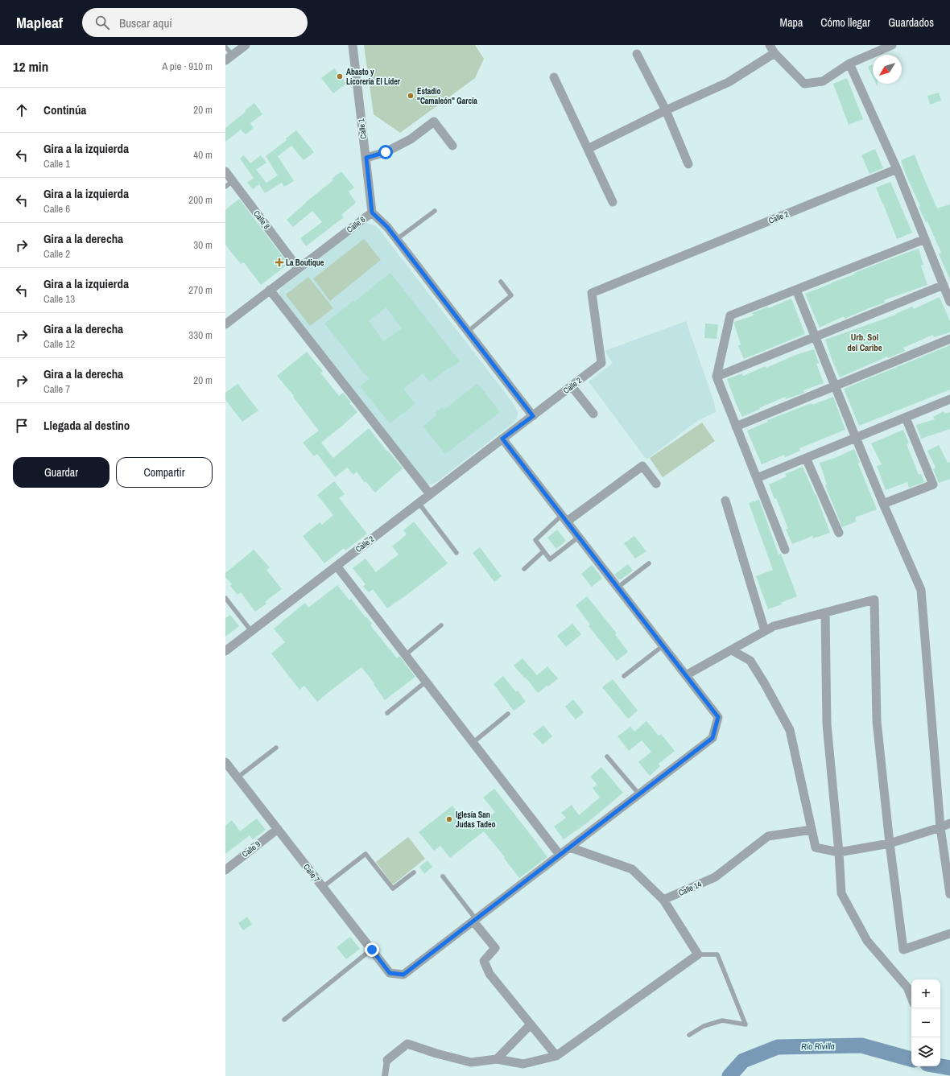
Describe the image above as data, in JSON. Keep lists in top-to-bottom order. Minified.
{"streets":{"street":["Calle 1","Calle 2","Calle 8","Calle 6","Calle 9","Calle 7","Calle 14"]},"crossings":[["Calle 1","Calle 6"],["Calle 2","Calle 6"],["Calle 8","Calle 6"],["Calle 9","Calle 7"]],"districts":["Urb. Sol del Caribe"],"water":["Río Rivilla"],"places":{"other":["Abasto y Licoreria El Líder","Estadio \"Camaleón\" García","Iglesía San Judas Tadeo"],"health":["La Boutique"]},"north":"bottom left","page":{"header":"Mapleaf","search":"Buscar aquí","nav":["Mapa","Cómo llegar","Guardados"],"heading":["12 min","A pie · 910 m"],"list":[["Continúa","20 m"],["Gira a la izquierda","Calle 1","40 m"],["Gira a la izquierda","Calle 6","200 m"],["Gira a la derecha","Calle 2","30 m"],["Gira a la izquierda","Calle 13","270 m"],["Gira a la derecha","Calle 12","330 m"],["Gira a la derecha","Calle 7","20 m"],"Llegada al destino"],"buttons":["Guardar","Compartir"],"map_buttons":["+","−"]}}
